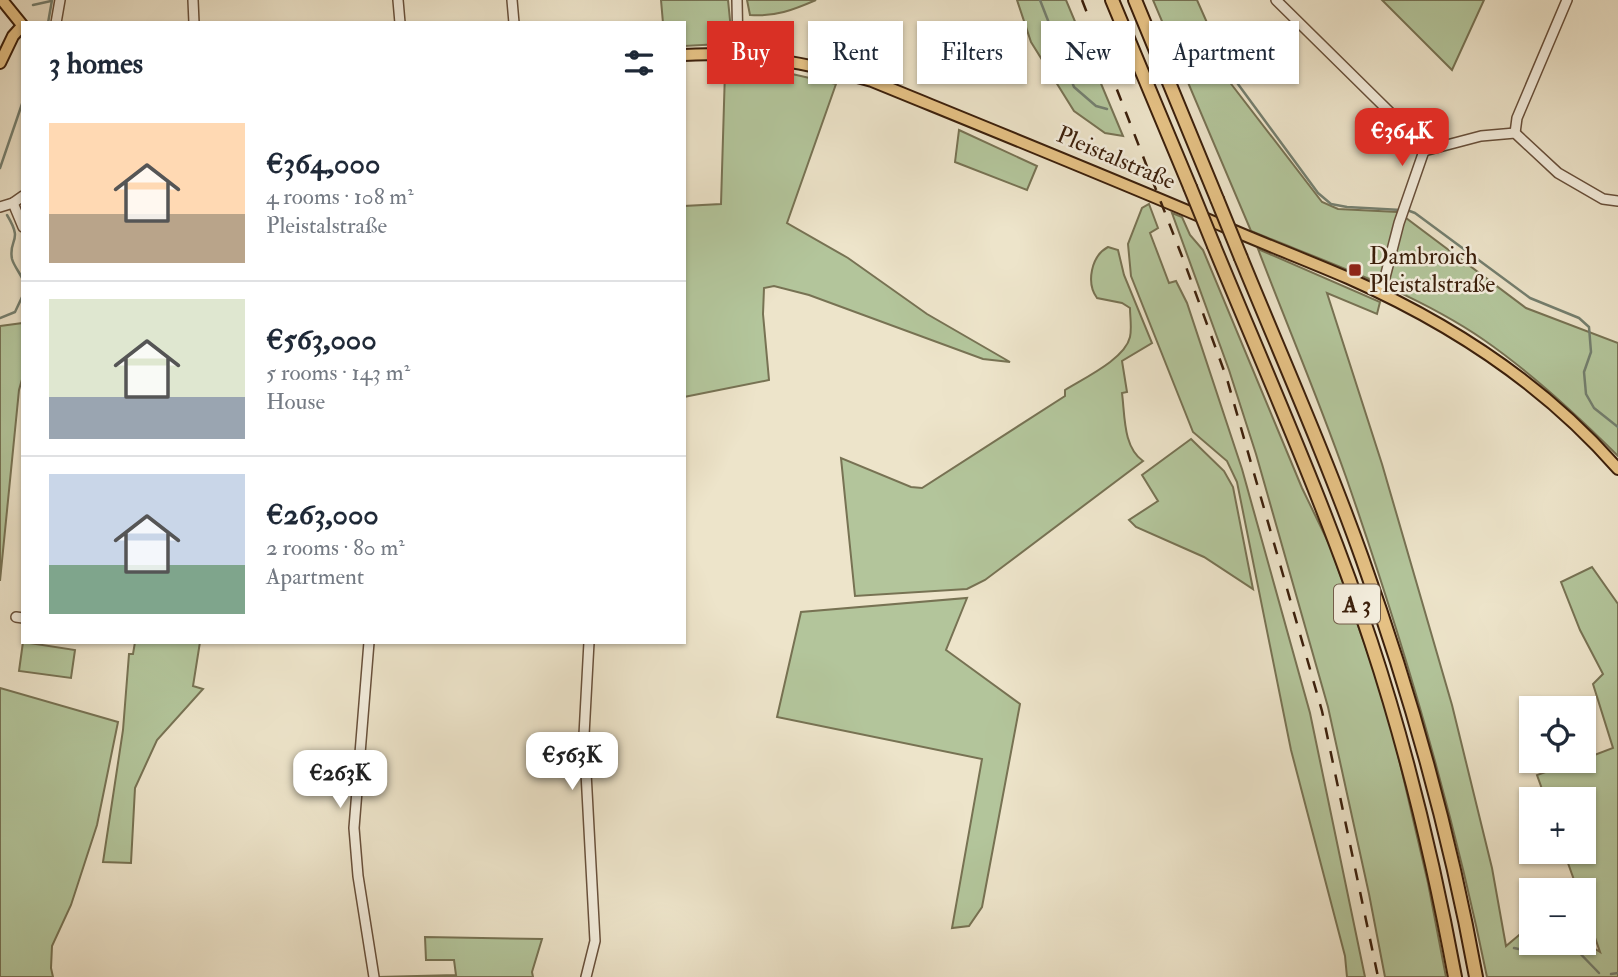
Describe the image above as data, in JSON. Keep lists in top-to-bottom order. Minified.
{"streets":{"highway":["A 3"],"main road":["Pleistalstraße"]},"places":{"transit":["Dambroich Pleistalstraße"]},"page":{"chip":["Buy","Rent","Filters","New","Apartment"],"heading":"3 homes","list":[{"name":"€364,000","note":"4 rooms · 108 m² · Pleistalstraße"},{"name":"€563,000","note":"5 rooms · 143 m² · House"},{"name":"€263,000","note":"2 rooms · 80 m² · Apartment"}],"price":["€364K","€563K","€263K"],"map_buttons":["+","−"]}}
